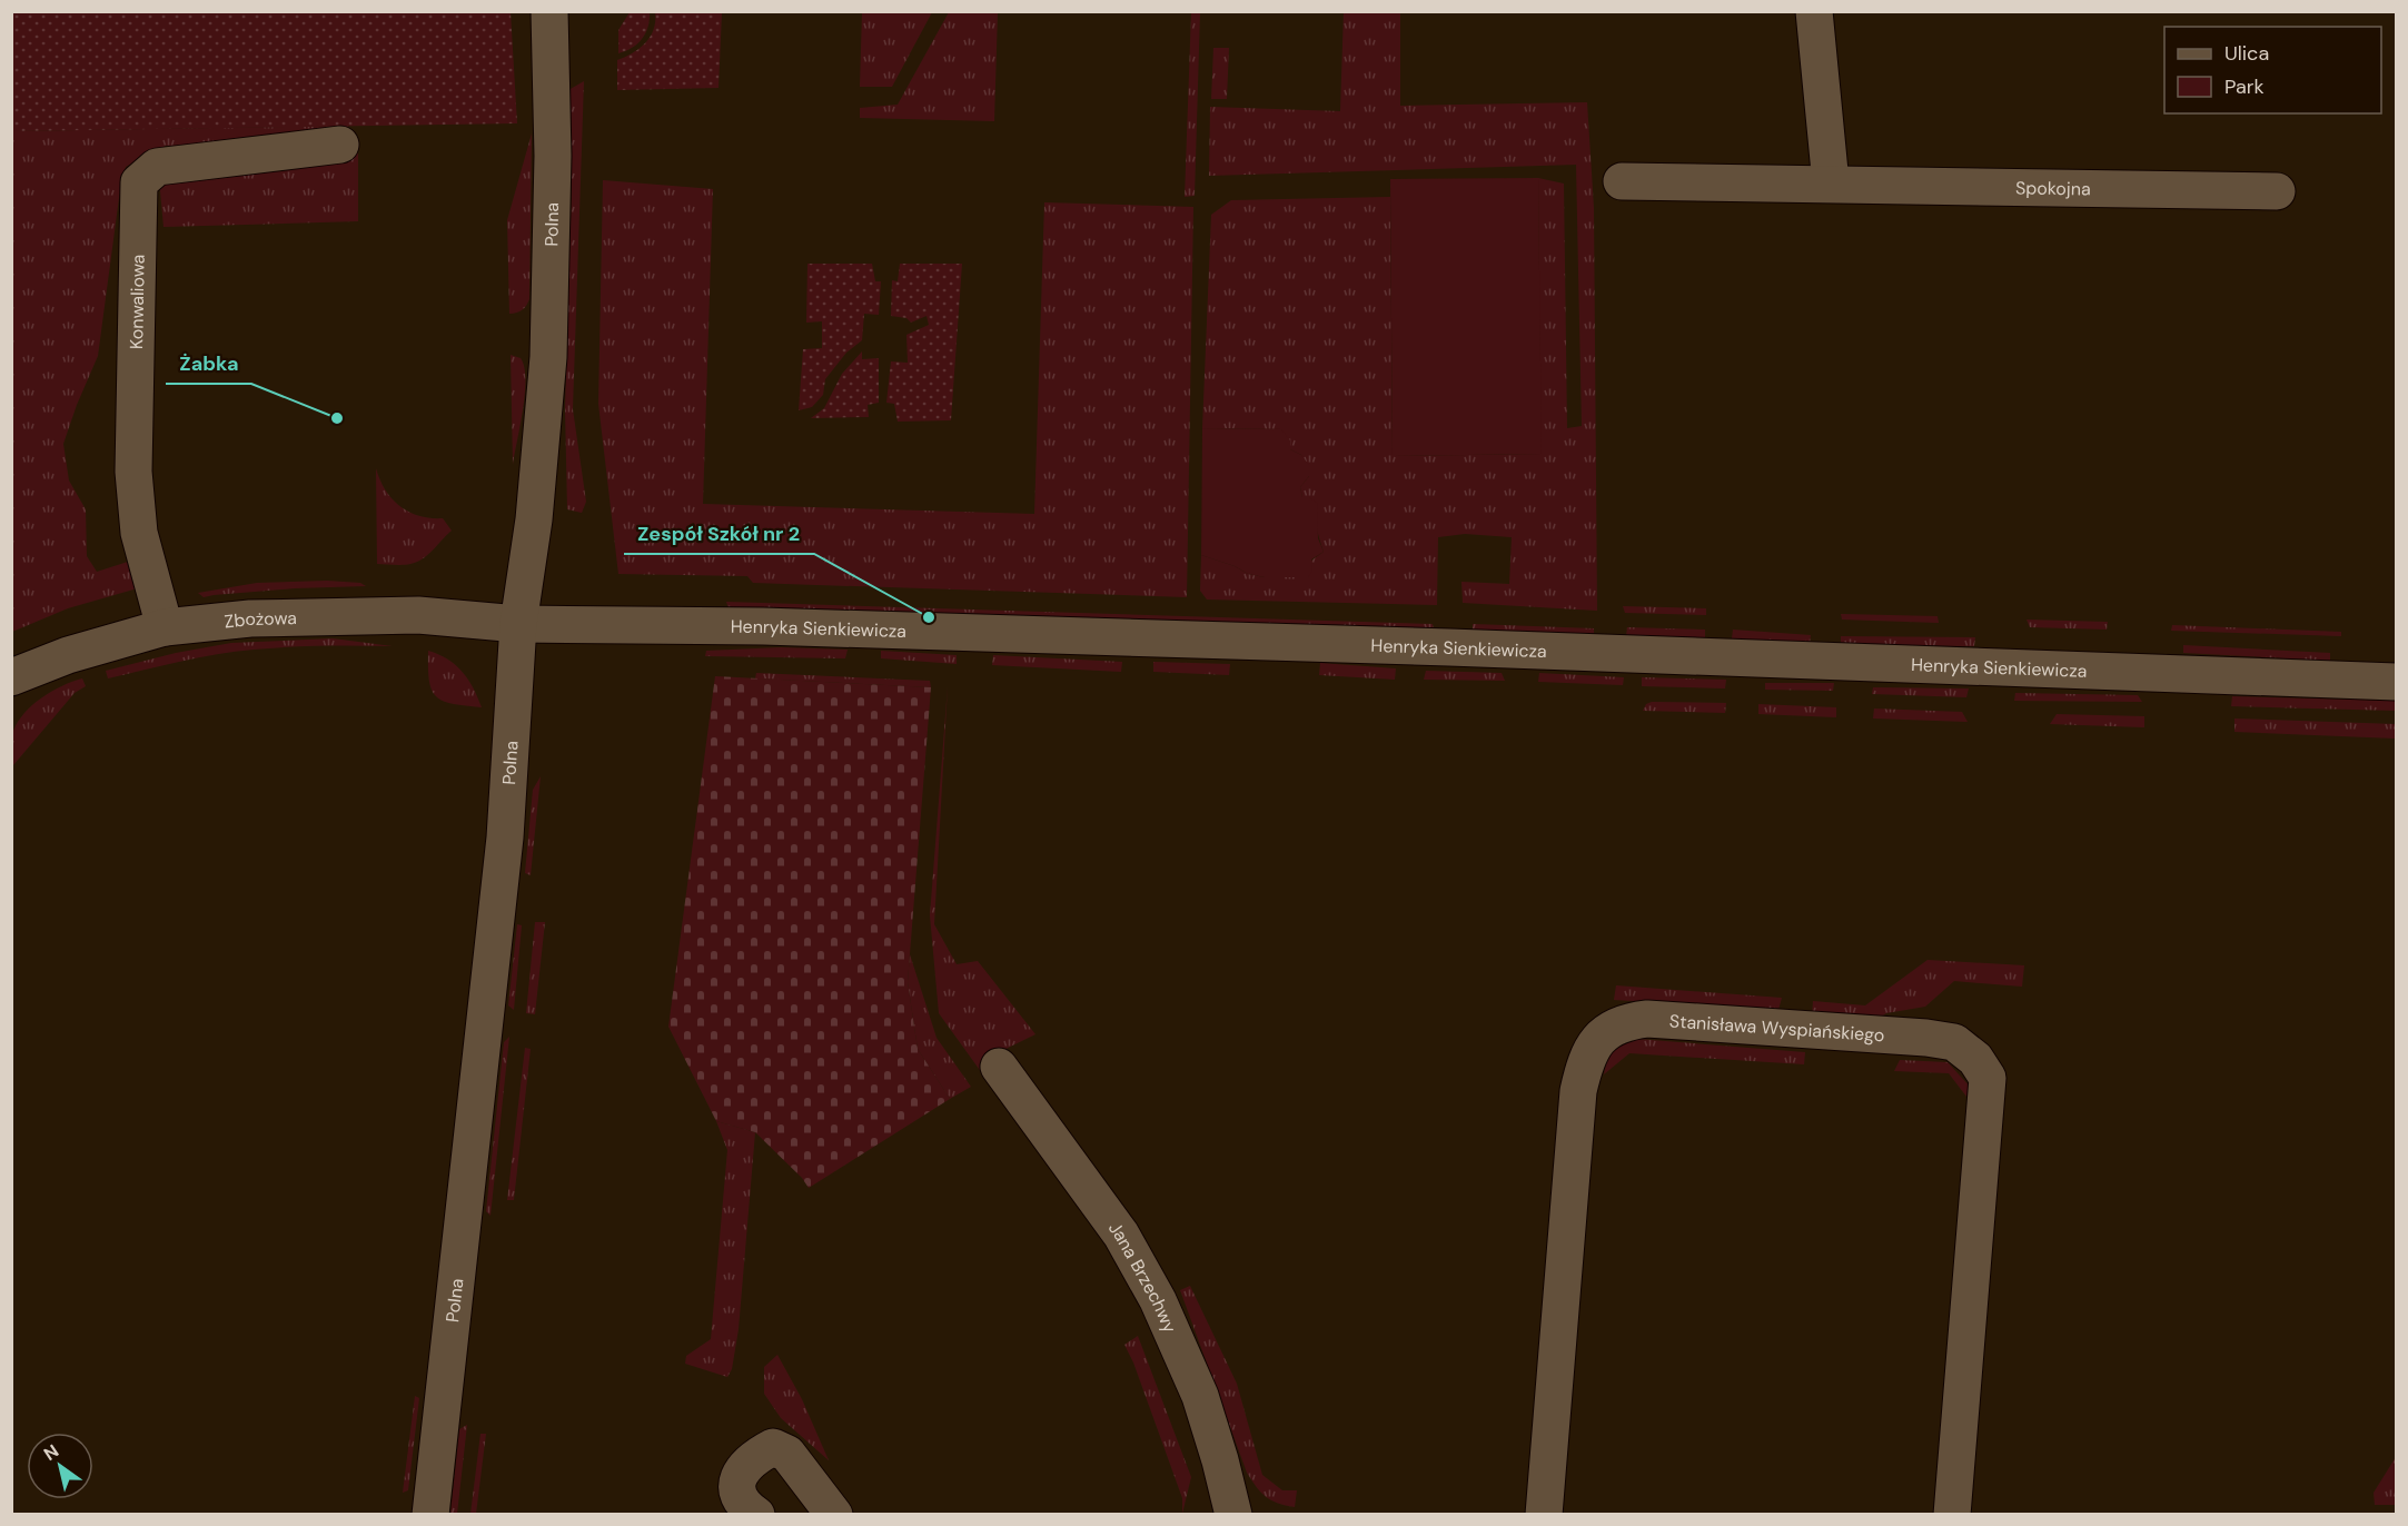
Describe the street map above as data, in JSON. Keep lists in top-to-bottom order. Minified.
{"streets":{"street":["Spokojna","Polna","Konwaliowa","Zbożowa","Henryka Sienkiewicza","Stanisława Wyspiańskiego","Jana Brzechwy"]},"crossings":[["Polna","Zbożowa"],["Polna","Henryka Sienkiewicza"],["Konwaliowa","Zbożowa"],["Zbożowa","Henryka Sienkiewicza"]],"places":["Żabka","Zespół Szkół nr 2"],"legend":["Ulica","Park"],"north":"top left"}
